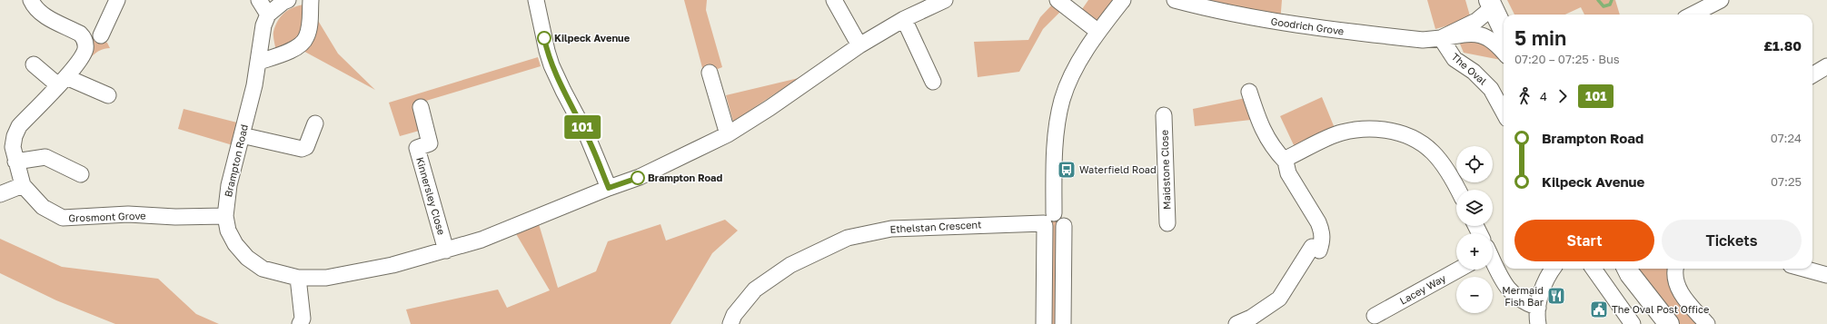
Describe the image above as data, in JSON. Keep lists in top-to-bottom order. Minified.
{"streets":{"street":["Goodrich Grove","The Oval","Brampton Road","Maidstone Close","Kinnersley Close","Grosmont Grove","Ethelstan Crescent","Lacey Way"]},"crossings":[["Goodrich Grove","The Oval"],["Brampton Road","Kinnersley Close"],["Brampton Road","Grosmont Grove"]],"places":{"other":["Kilpeck Avenue","Brampton Road"],"bus stop":["Waterfield Road"],"restaurant":["Mermaid Fish Bar"],"public building":["The Oval Post Office"]},"lines":["bus line 101"],"page":{"on_map":"101","heading":["5 min","07:20 – 07:25 · Bus","£1.80"],"legs":["4","101"],"list":[{"name":"Brampton Road","value":"07:24"},{"name":"Kilpeck Avenue","value":"07:25"}],"map_buttons":["+","−"],"buttons":["Start","Tickets"]}}
